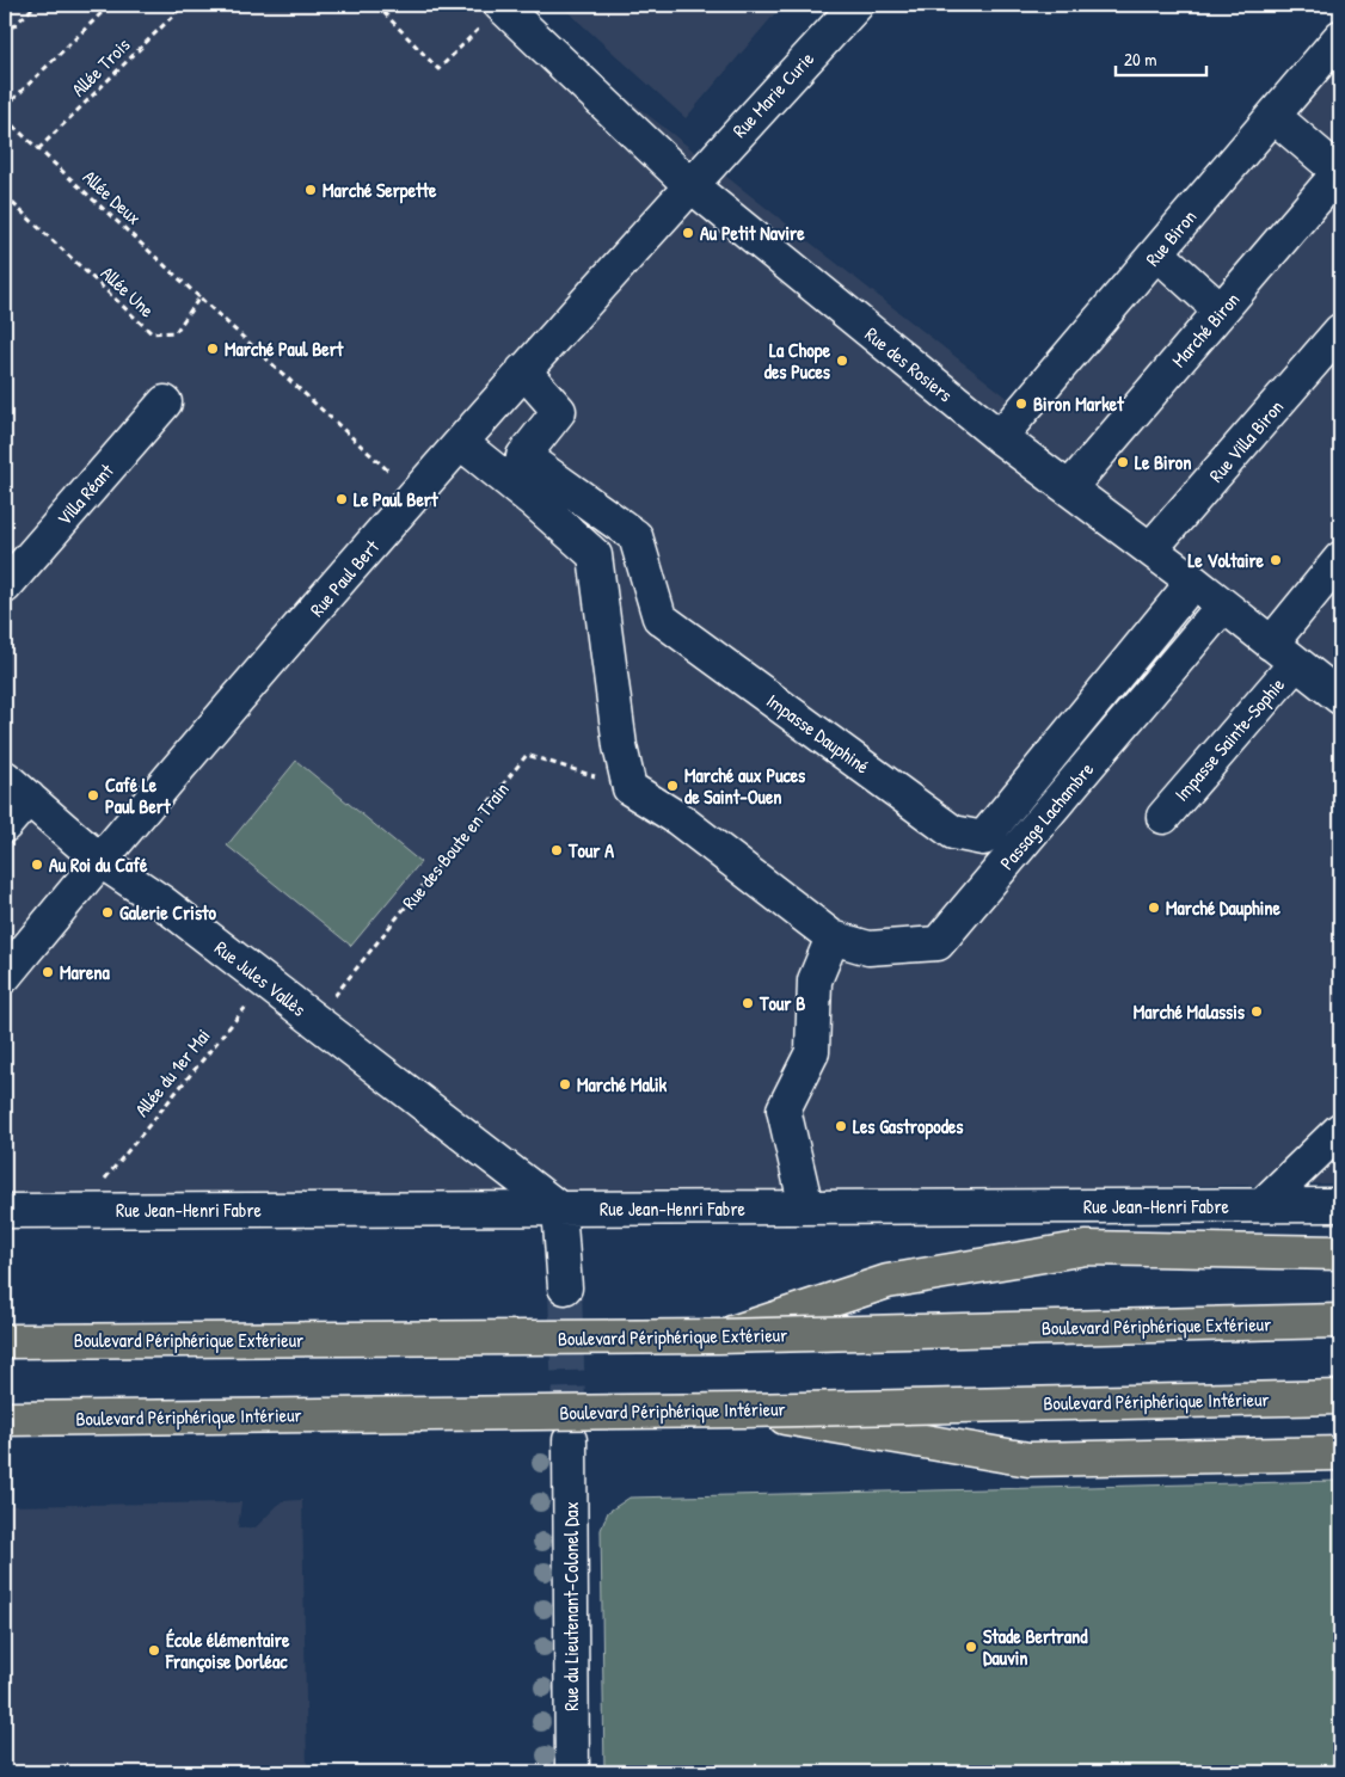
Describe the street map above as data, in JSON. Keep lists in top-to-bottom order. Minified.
{"streets":{"highway":["Boulevard Périphérique Extérieur","Boulevard Périphérique Intérieur"],"street":["Rue Marie Curie","Rue Biron","Marché Biron","Rue des Rosiers","Rue Villa Biron","Villa Réant","Rue Paul Bert","Impasse Dauphiné","Impasse Sainte-Sophie","Passage Lachambre","Rue Jules Vallès","Rue Jean-Henri Fabre","Rue du Lieutenant-Colonel Dax"],"path":["Allée Trois","Allée Deux","Allée Une","Rue des Boute en Train","Allée du 1er Mai"]},"crossings":[["Allée Trois","Allée Deux"],["Rue Marie Curie","Rue des Rosiers"],["Rue Marie Curie","Rue Paul Bert"],["Allée Deux","Allée Une"],["Rue Biron","Rue des Rosiers"],["Marché Biron","Rue des Rosiers"],["Rue des Rosiers","Rue Villa Biron"],["Rue des Rosiers","Rue Paul Bert"],["Rue des Rosiers","Impasse Dauphiné"],["Rue des Rosiers","Impasse Sainte-Sophie"],["Rue des Rosiers","Passage Lachambre"],["Rue Paul Bert","Impasse Dauphiné"],["Rue Paul Bert","Rue Jules Vallès"],["Rue des Boute en Train","Rue Jules Vallès"],["Rue Jules Vallès","Allée du 1er Mai"],["Rue Jules Vallès","Rue Jean-Henri Fabre"]],"places":["Marché Serpette","Au Petit Navire","Marché Paul Bert","La Chope des Puces","Biron Market","Le Biron","Le Paul Bert","Le Voltaire","Marché aux Puces de Saint-Ouen","Café Le Paul Bert","Tour A","Au Roi du Café","Marché Dauphine","Galerie Cristo","Marena","Tour B","Marché Malassis","Marché Malik","Les Gastropodes","Stade Bertrand Dauvin","École élémentaire Françoise Dorléac"],"scale_bar":"20 m"}
